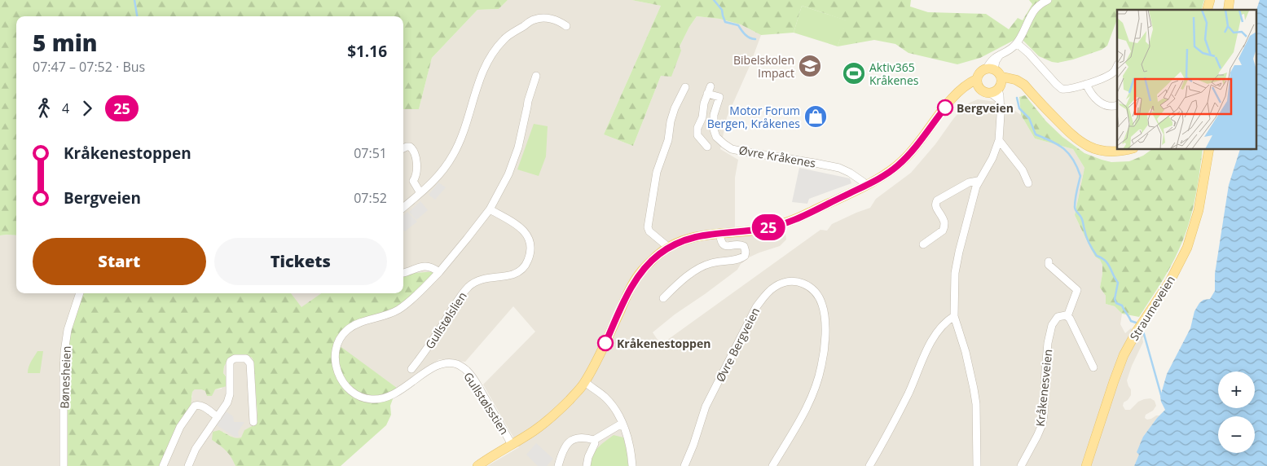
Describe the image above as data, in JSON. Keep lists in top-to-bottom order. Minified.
{"streets":{"main road":["Straumeveien"],"street":["Øvre Kråkenes","Gullstølslien","Øvre Bergveien","Bønesheien","Kråkenesveien","Gullstølsstien"]},"places":{"school or university":["Bibelskolen Impact"],"sports":["Aktiv365 Kråkenes"],"other":["Bergveien","Kråkenestoppen"],"shop":["Motor Forum Bergen, Kråkenes"]},"lines":["bus line 25"],"page":{"on_map":"25","heading":["5 min","07:47 – 07:52 · Bus","$1.16"],"legs":["4","25"],"list":[{"name":"Kråkenestoppen","value":"07:51"},{"name":"Bergveien","value":"07:52"}],"buttons":["Start","Tickets"],"map_buttons":["+","−"]}}
